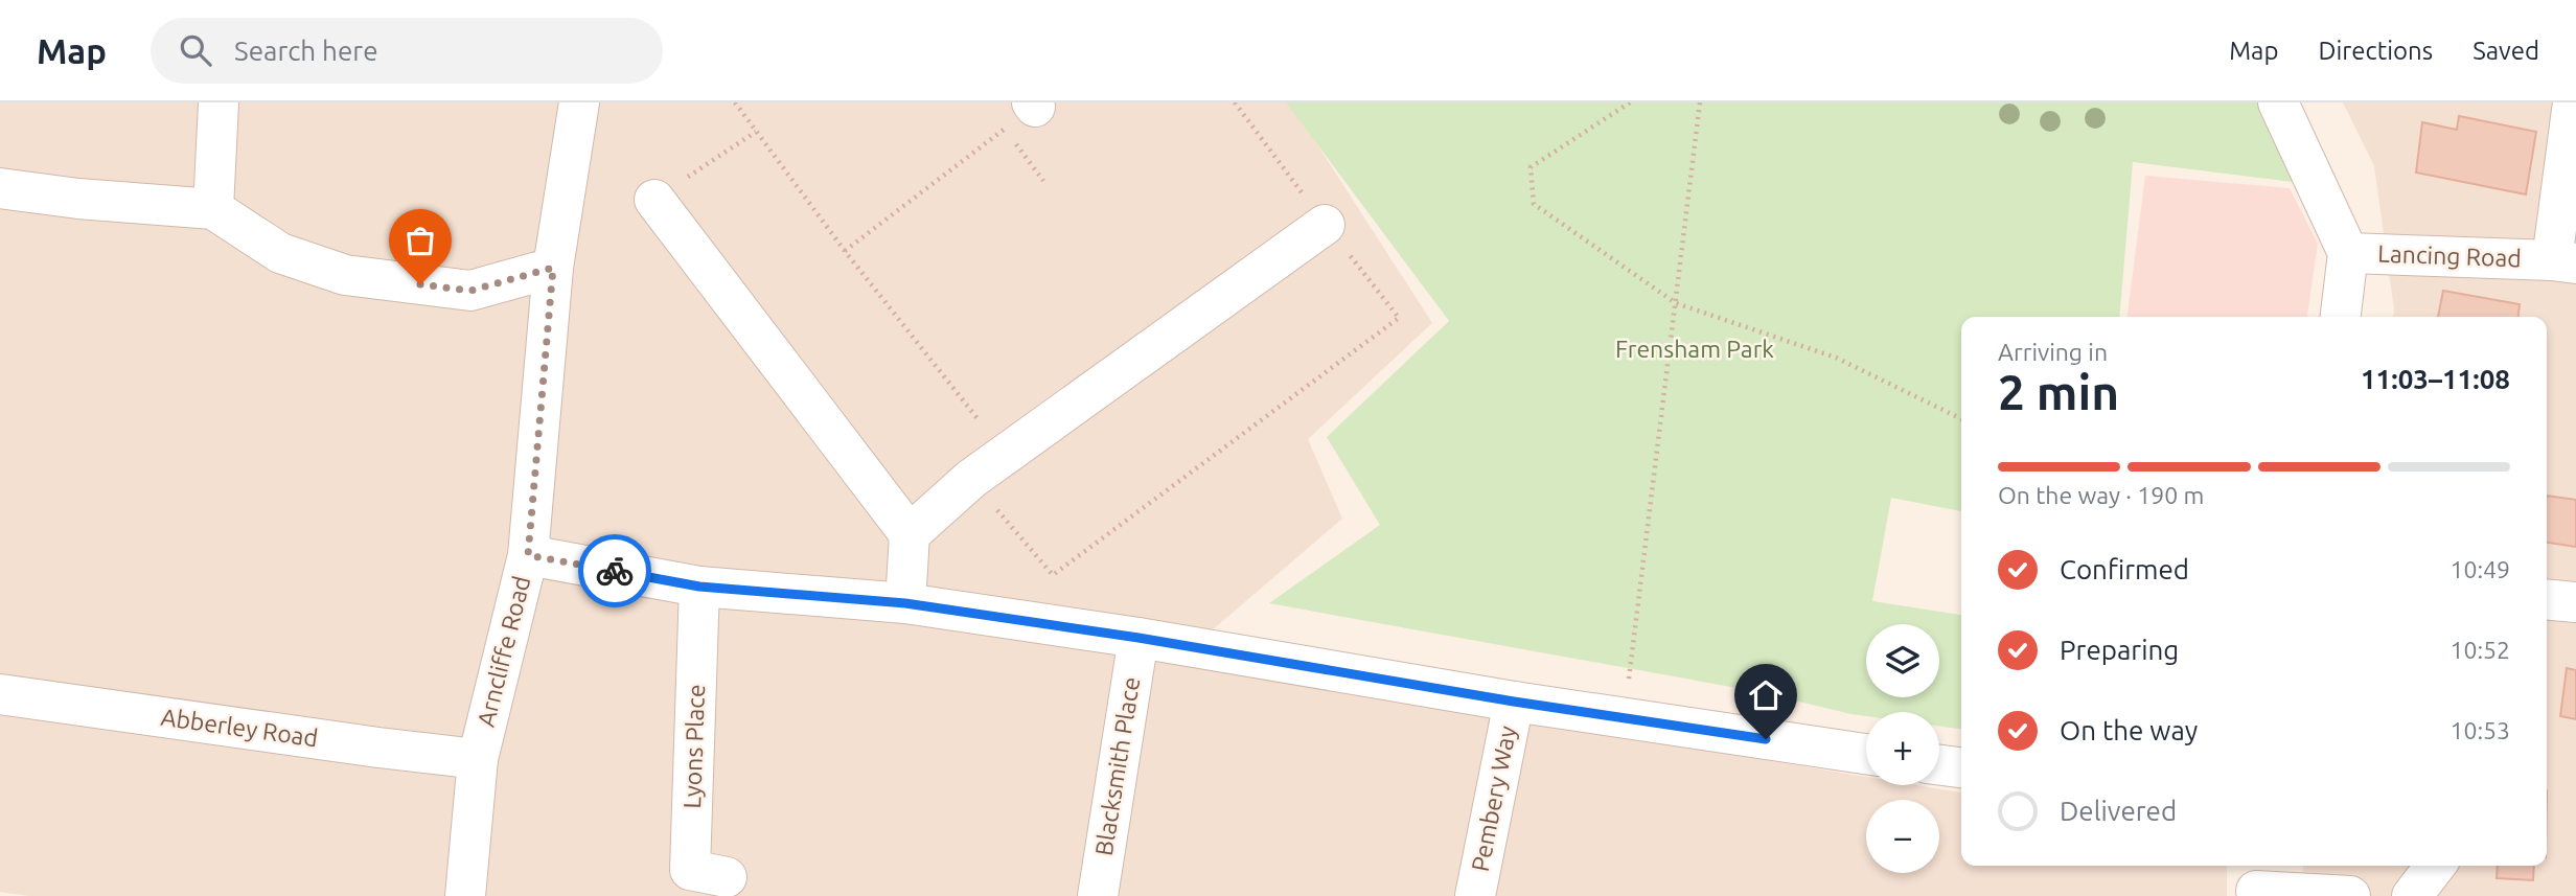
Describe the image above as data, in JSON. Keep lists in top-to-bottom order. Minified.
{"streets":{"street":["Lancing Road","Arncliffe Road","Abberley Road","Lyons Place","Blacksmith Place","Pembery Way"]},"crossings":[["Arncliffe Road","Abberley Road"]],"parks":["Frensham Park"],"page":{"header":"Map","search":"Search here","nav":["Map","Directions","Saved"],"heading":["2 min","Arriving in","11:03–11:08"],"bar":"On the way · 190 m","list":[["Confirmed","10:49"],["Preparing","10:52"],["On the way","10:53"],"Delivered"],"map_buttons":["+","−"]}}
